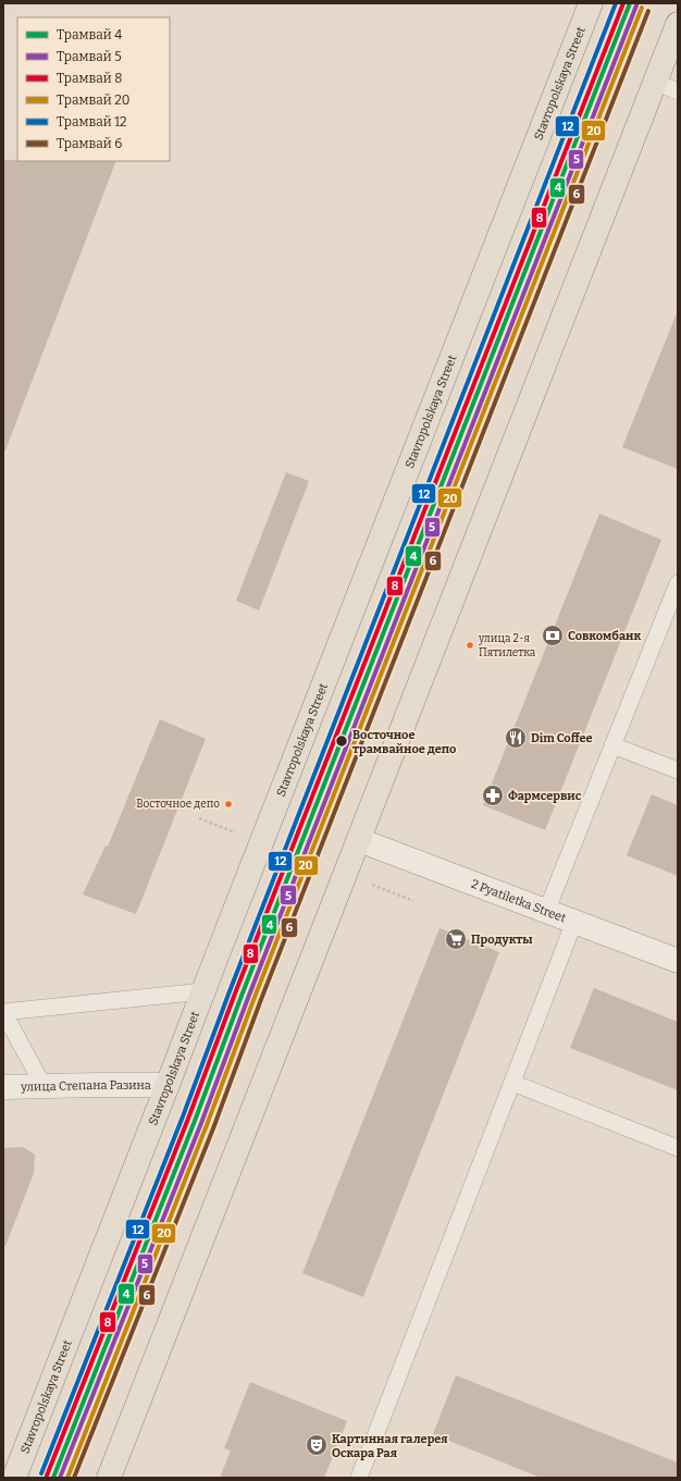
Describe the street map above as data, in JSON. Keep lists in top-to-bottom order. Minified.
{"streets":{"main road":["Stavropolskaya Street","2 Pyatiletka Street","улица Степана Разина"]},"crossings":[["Stavropolskaya Street","улица Степана Разина"]],"places":{"bank":["Совкомбанк"],"other":["улица 2-я Пятилетка","Восточное трамвайное депо","Восточное депо"],"restaurant":["Dim Coffee"],"pharmacy":["Фармсервис"],"supermarket":["Продукты"],"theatre":["Картинная галерея Оскара Рая"]},"lines":["tram line 4","tram line 8","tram line 12","tram line 5","tram line 20","tram line 6"],"legend":["Трамвай 4","Трамвай 5","Трамвай 8","Трамвай 20","Трамвай 12","Трамвай 6"]}
